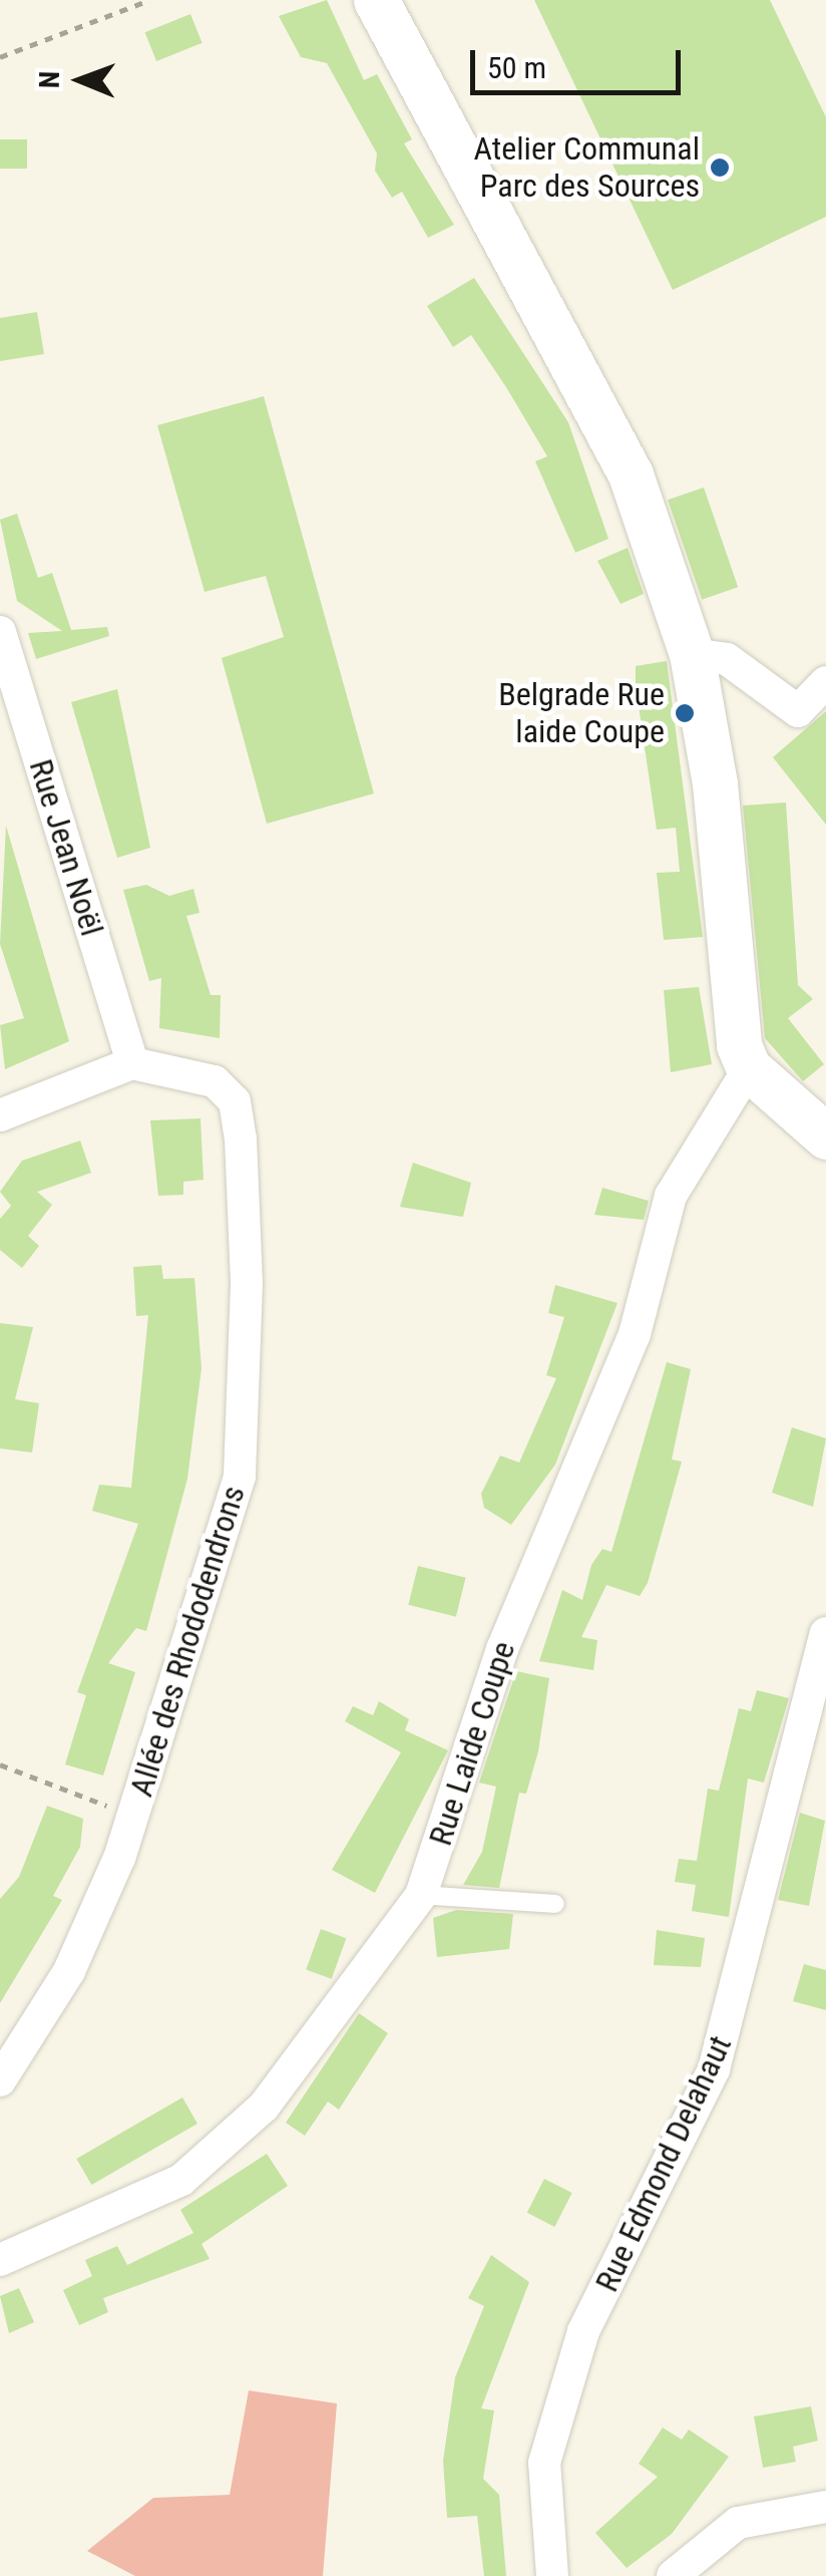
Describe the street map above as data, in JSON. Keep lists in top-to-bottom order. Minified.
{"streets":{"street":["Rue Jean Noël","Allée des Rhododendrons","Rue Laide Coupe","Rue Edmond Delahaut"]},"crossings":[["Rue Jean Noël","Allée des Rhododendrons"]],"places":["Atelier Communal Parc des Sources","Belgrade Rue laide Coupe"],"scale_bar":"50 m","north":"left"}
